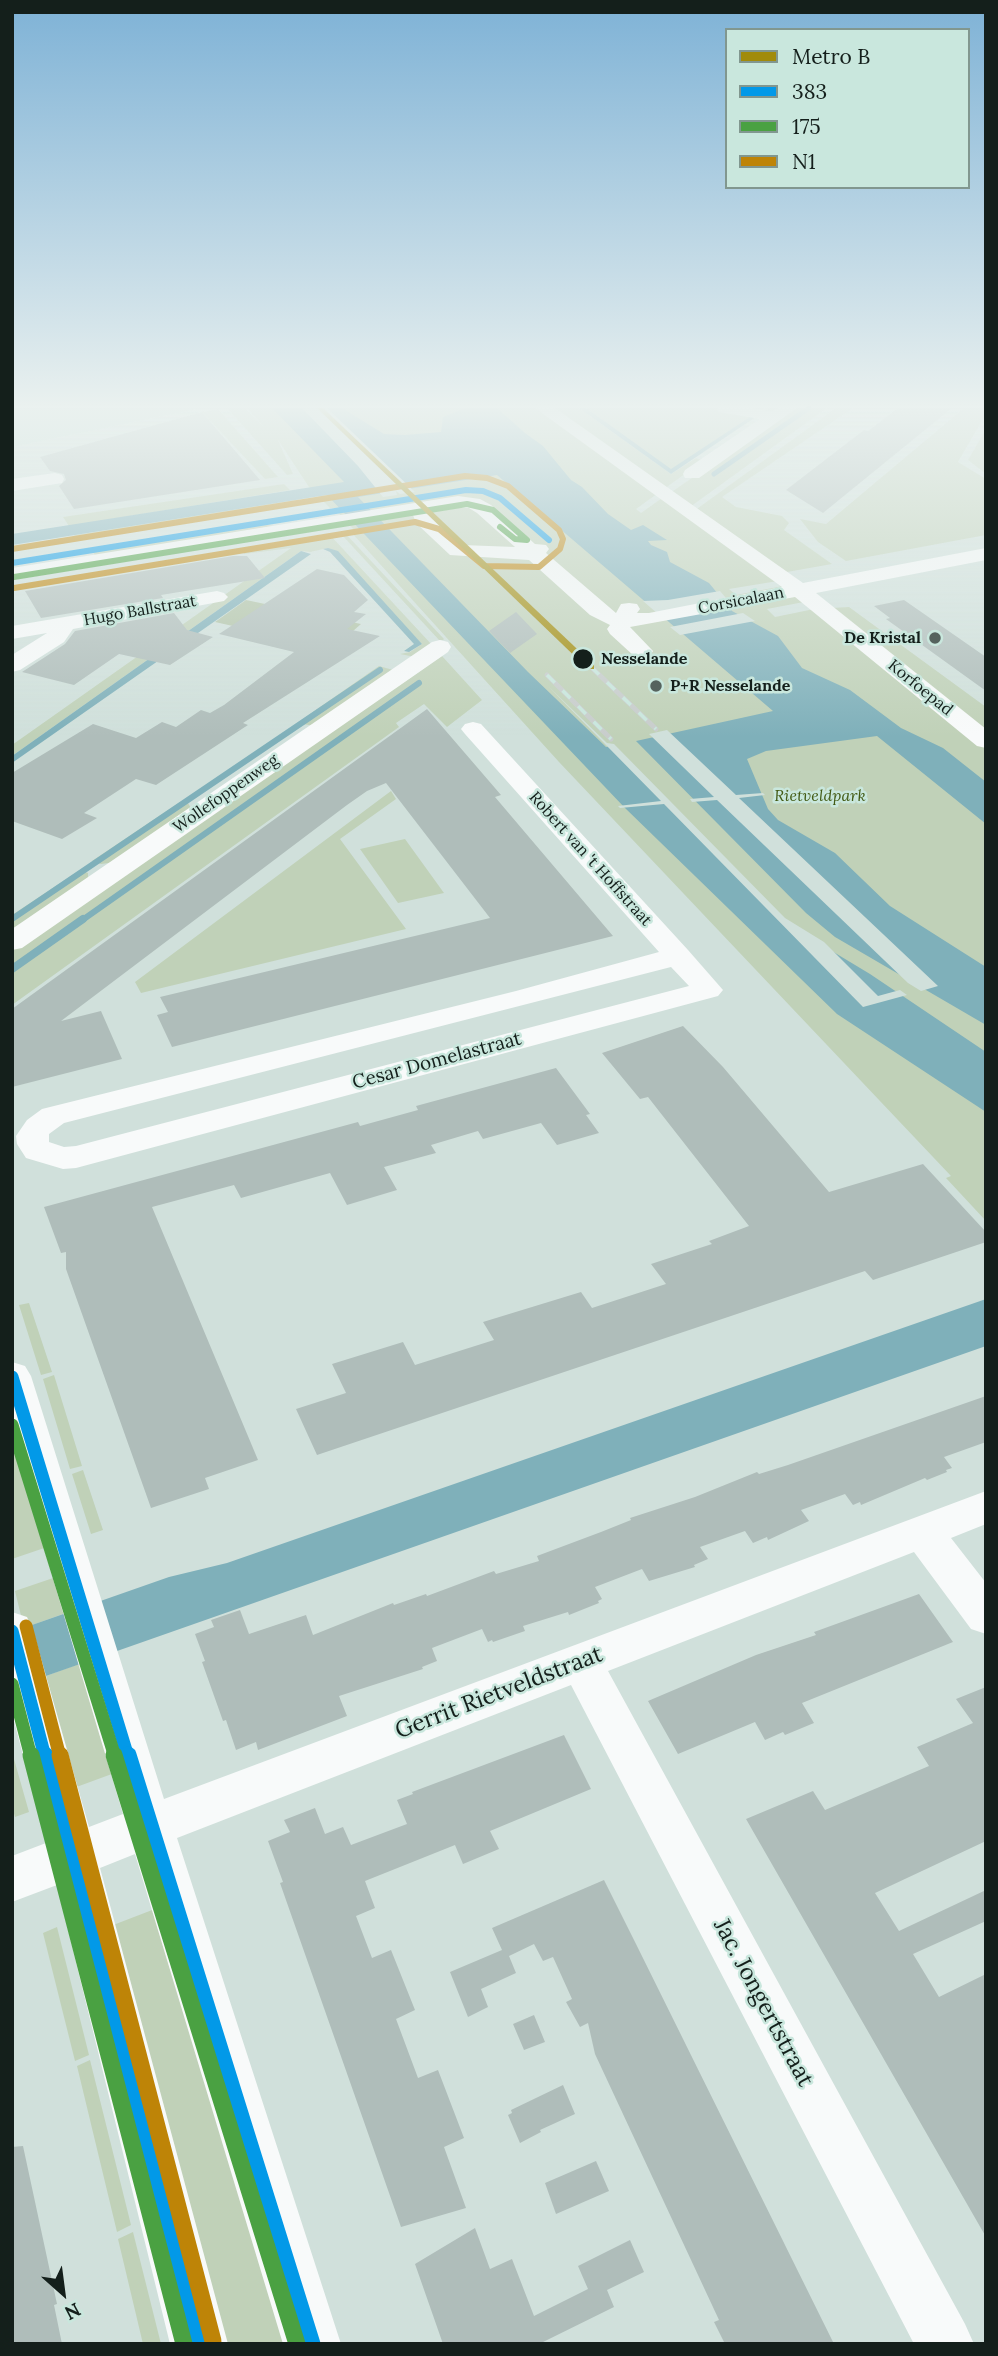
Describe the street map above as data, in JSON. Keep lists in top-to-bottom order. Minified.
{"streets":{"street":["Corsicalaan","Hugo Ballstraat","Korfoepad","Wollefoppenweg","Robert van 't Hoffstraat","Cesar Domelastraat","Gerrit Rietveldstraat","Jac. Jongertstraat"]},"crossings":[["Corsicalaan","Korfoepad"],["Robert van 't Hoffstraat","Cesar Domelastraat"],["Gerrit Rietveldstraat","Jac. Jongertstraat"]],"parks":["Rietveldpark"],"places":["De Kristal","Nesselande","P+R Nesselande"],"lines":["metro line B","transit line 383","transit line 175","transit line N1"],"legend":["Metro B","383","175","N1"],"north":"bottom right"}
